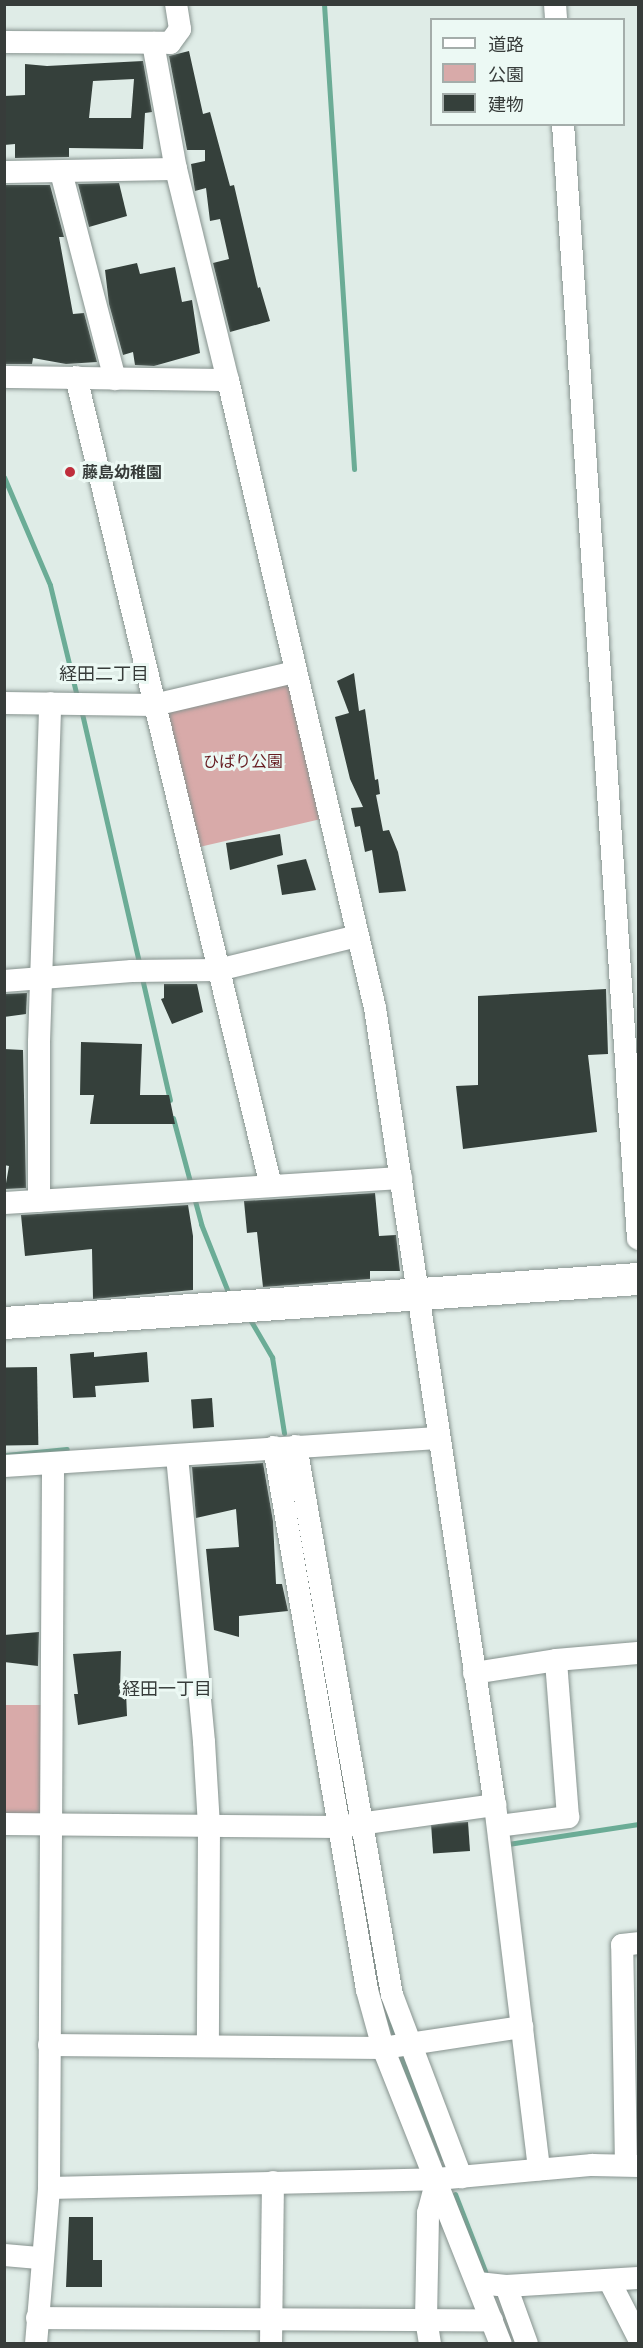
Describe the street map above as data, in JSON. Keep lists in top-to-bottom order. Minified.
{"districts":["経田二丁目","経田一丁目"],"parks":["ひばり公園"],"places":["藤島幼稚園"],"legend":["道路","公園","建物"]}
